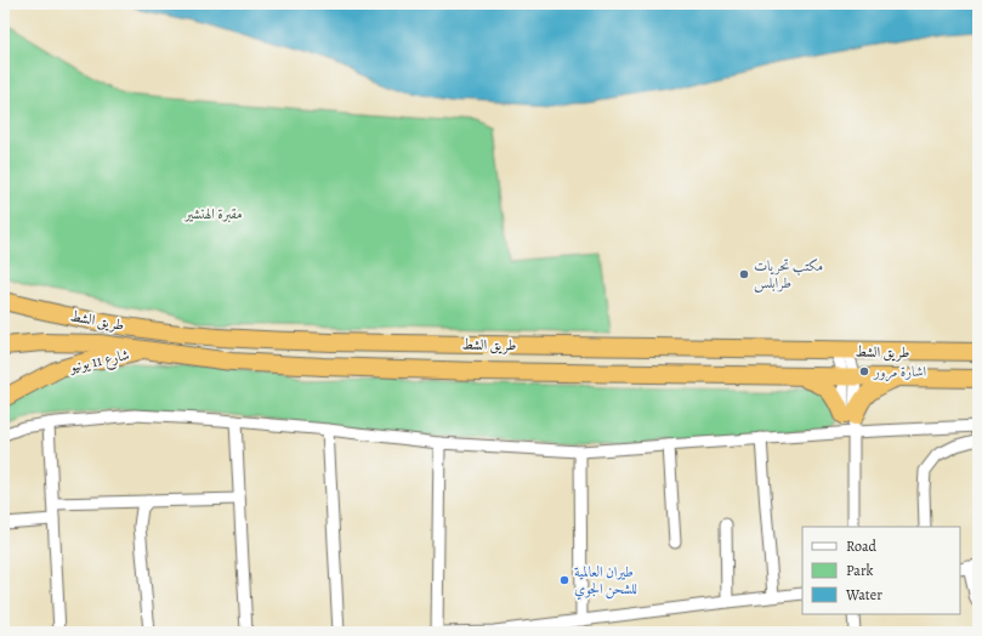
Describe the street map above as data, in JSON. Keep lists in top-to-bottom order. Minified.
{"streets":{"highway":["طريق الشط","شارع 11 يونيو"]},"crossings":[["طريق الشط","شارع 11 يونيو"]],"parks":["مقبرة الهنشير"],"places":["مكتب تحريات طرابلس","اشارة مرور","طيران العالمية للشحن الجوي"],"legend":["Road","Park","Water"]}
